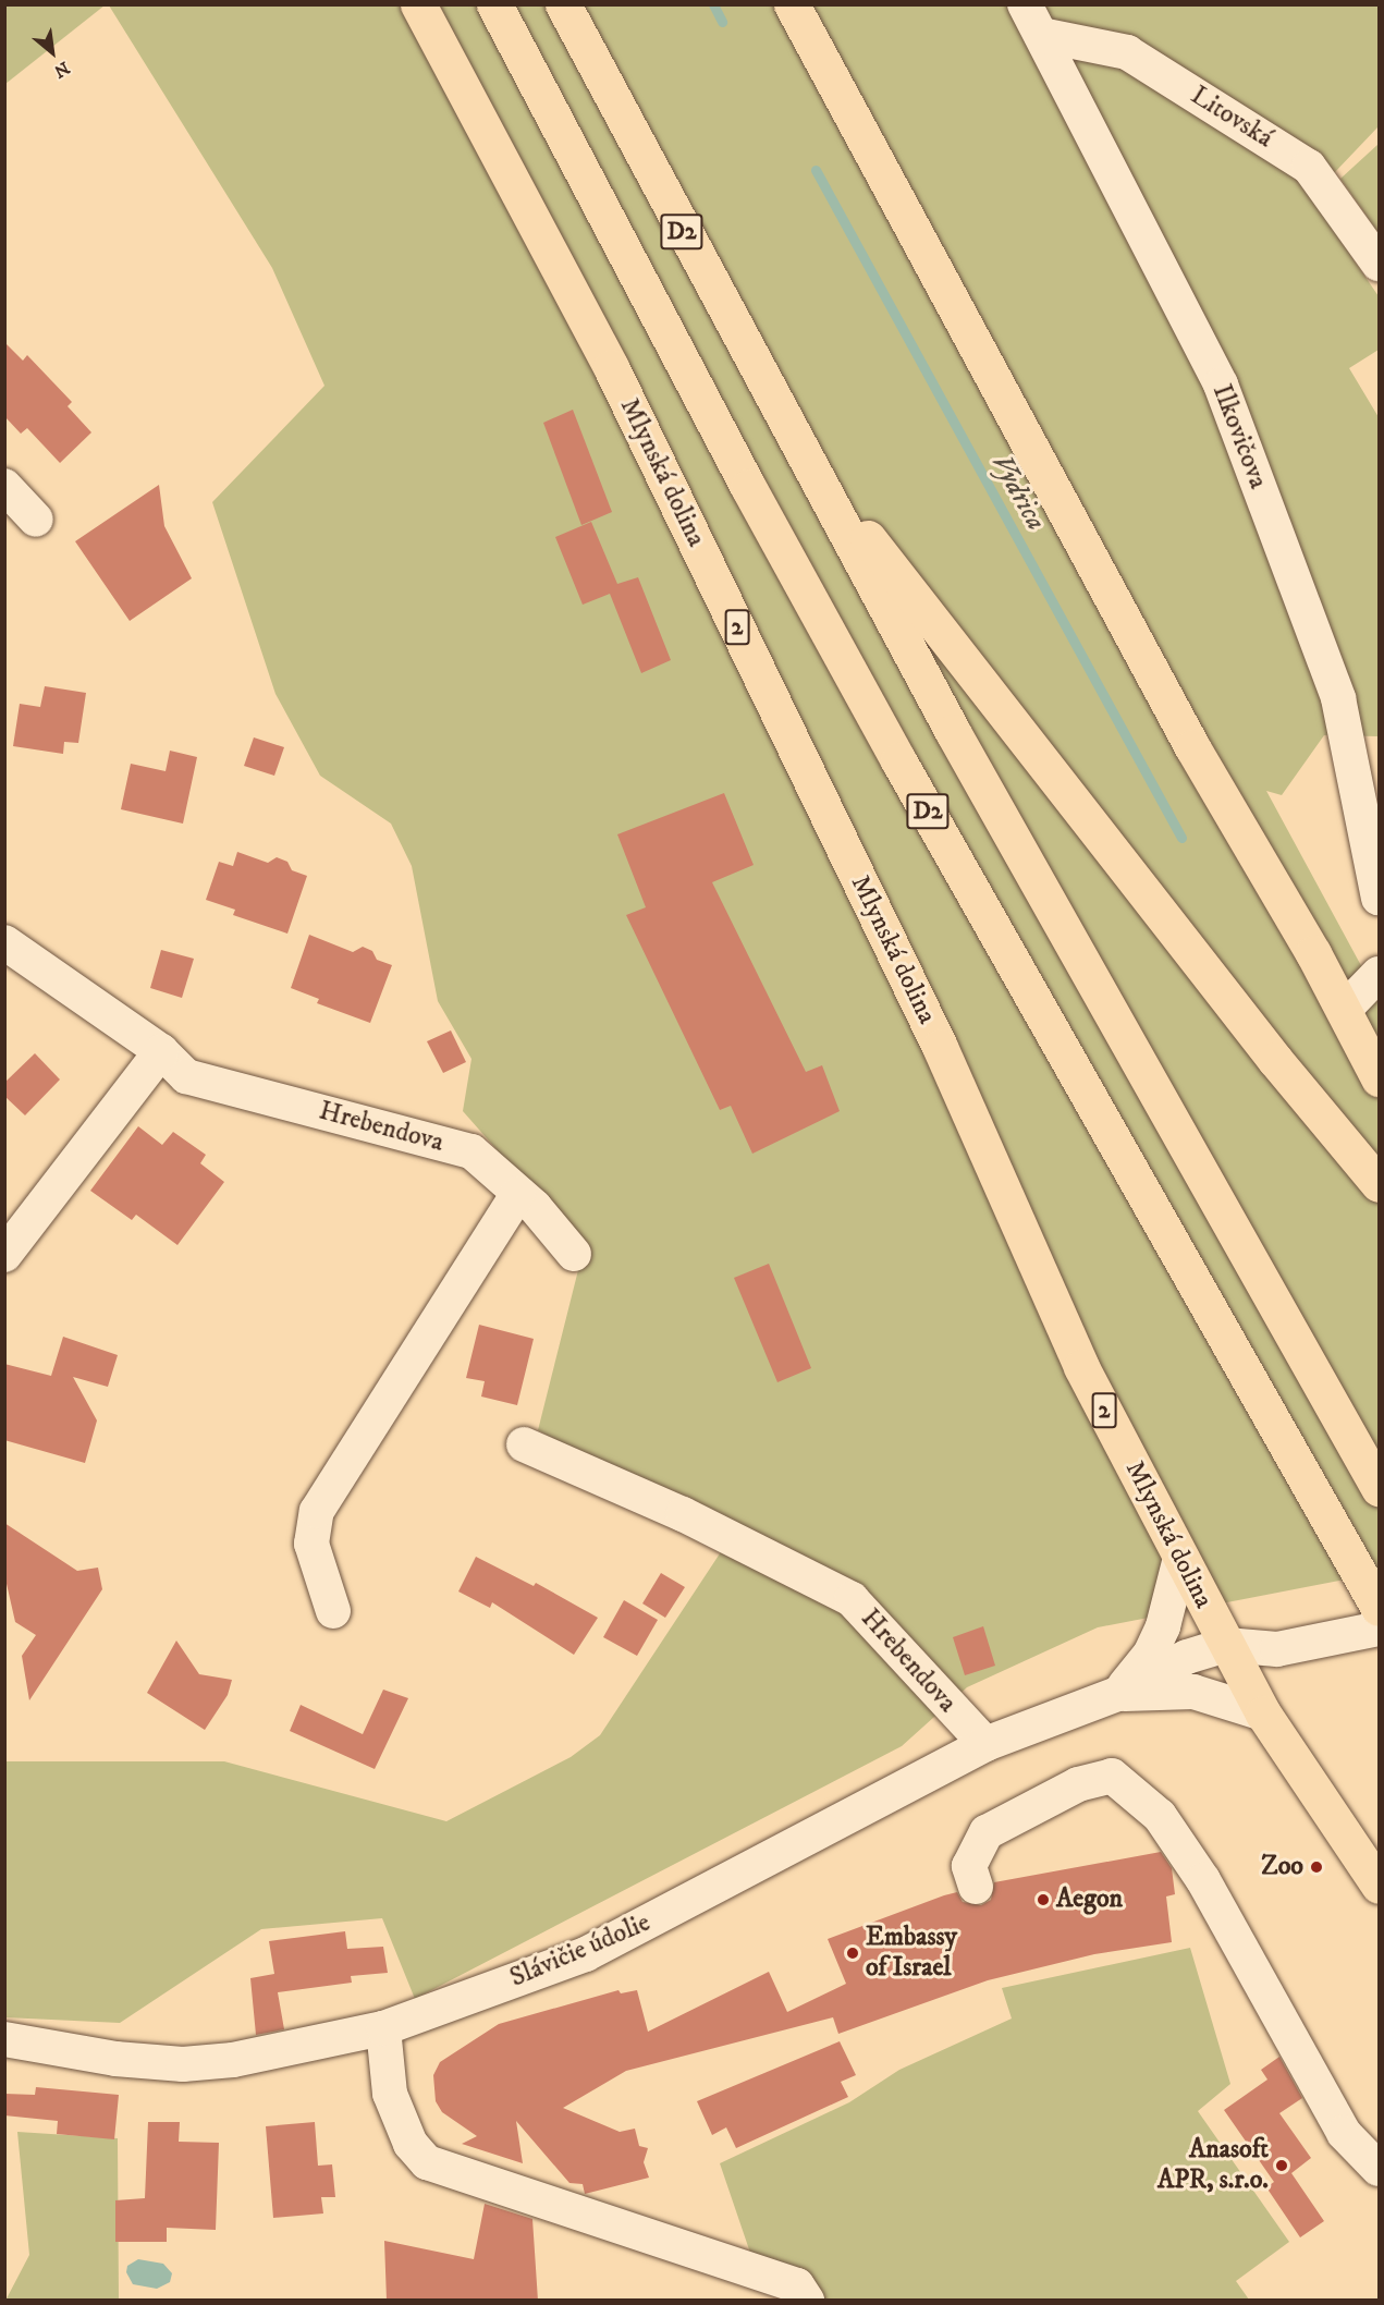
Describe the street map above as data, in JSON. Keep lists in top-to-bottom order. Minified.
{"streets":{"main road":["D2","Mlynská dolina","2"],"street":["Litovská","Ilkovičova","Hrebendova","Slávičie údolie"]},"crossings":[["Litovská","Ilkovičova"],["Mlynská dolina","Slávičie údolie"],["Hrebendova","Slávičie údolie"]],"water":["Vydrica"],"places":["Zoo","Aegon","Embassy of Israel","Anasoft APR, s.r.o."],"north":"bottom right"}
